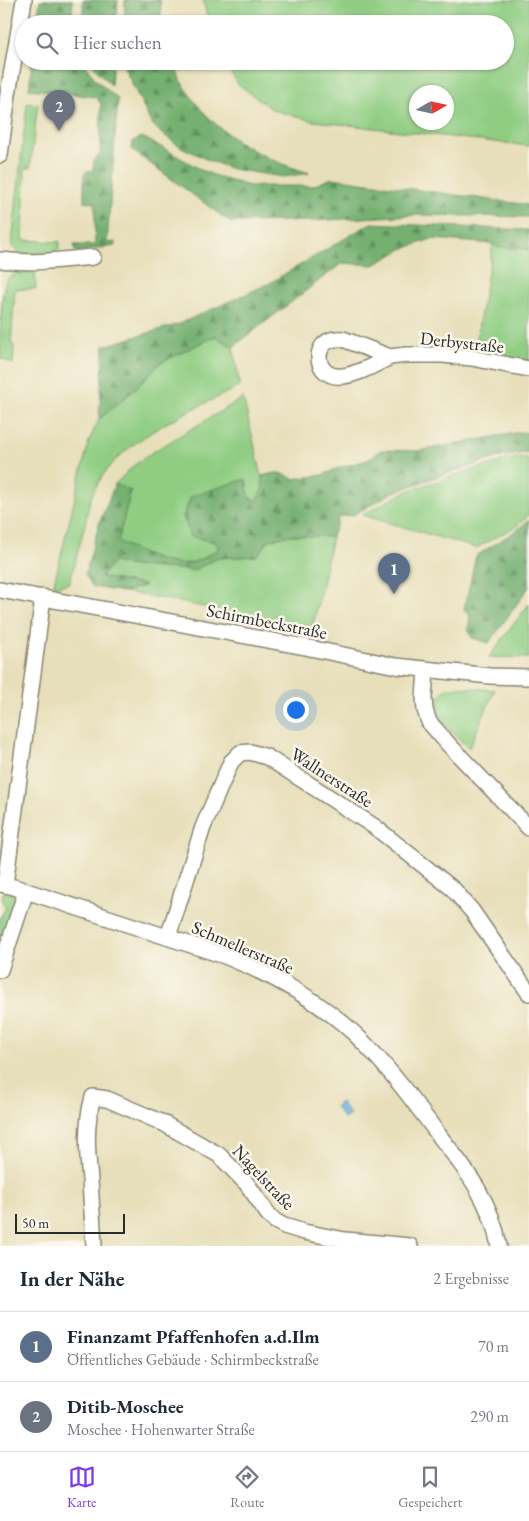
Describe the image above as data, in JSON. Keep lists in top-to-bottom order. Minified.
{"streets":{"street":["Derbystraße","Schirmbeckstraße","Wallnerstraße","Schmellerstraße","Nagelstraße"]},"crossings":[["Wallnerstraße","Schmellerstraße"]],"scale_bar":"50 m","north":"right","page":{"search":"Hier suchen","pins":["2","1"],"scale":"50 m","heading":["In der Nähe","2 Ergebnisse"],"list":[{"mark":"1","name":"Finanzamt Pfaffenhofen a.d.Ilm","note":"Öffentliches Gebäude · Schirmbeckstraße","value":"70 m"},{"mark":"2","name":"Ditib-Moschee","note":"Moschee · Hohenwarter Straße","value":"290 m"}],"nav":["Karte","Route","Gespeichert"]}}
